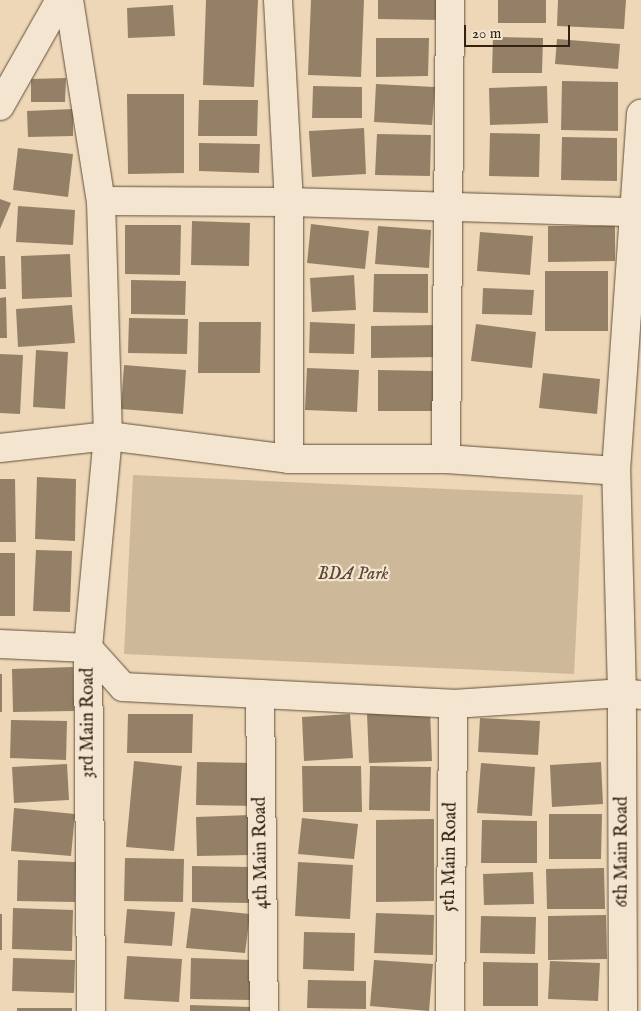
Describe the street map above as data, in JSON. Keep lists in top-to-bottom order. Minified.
{"streets":{"street":["3rd Main Road","6th Main Road","4th Main Road","5th Main Road"]},"parks":["BDA Park"],"scale_bar":"20 m"}
